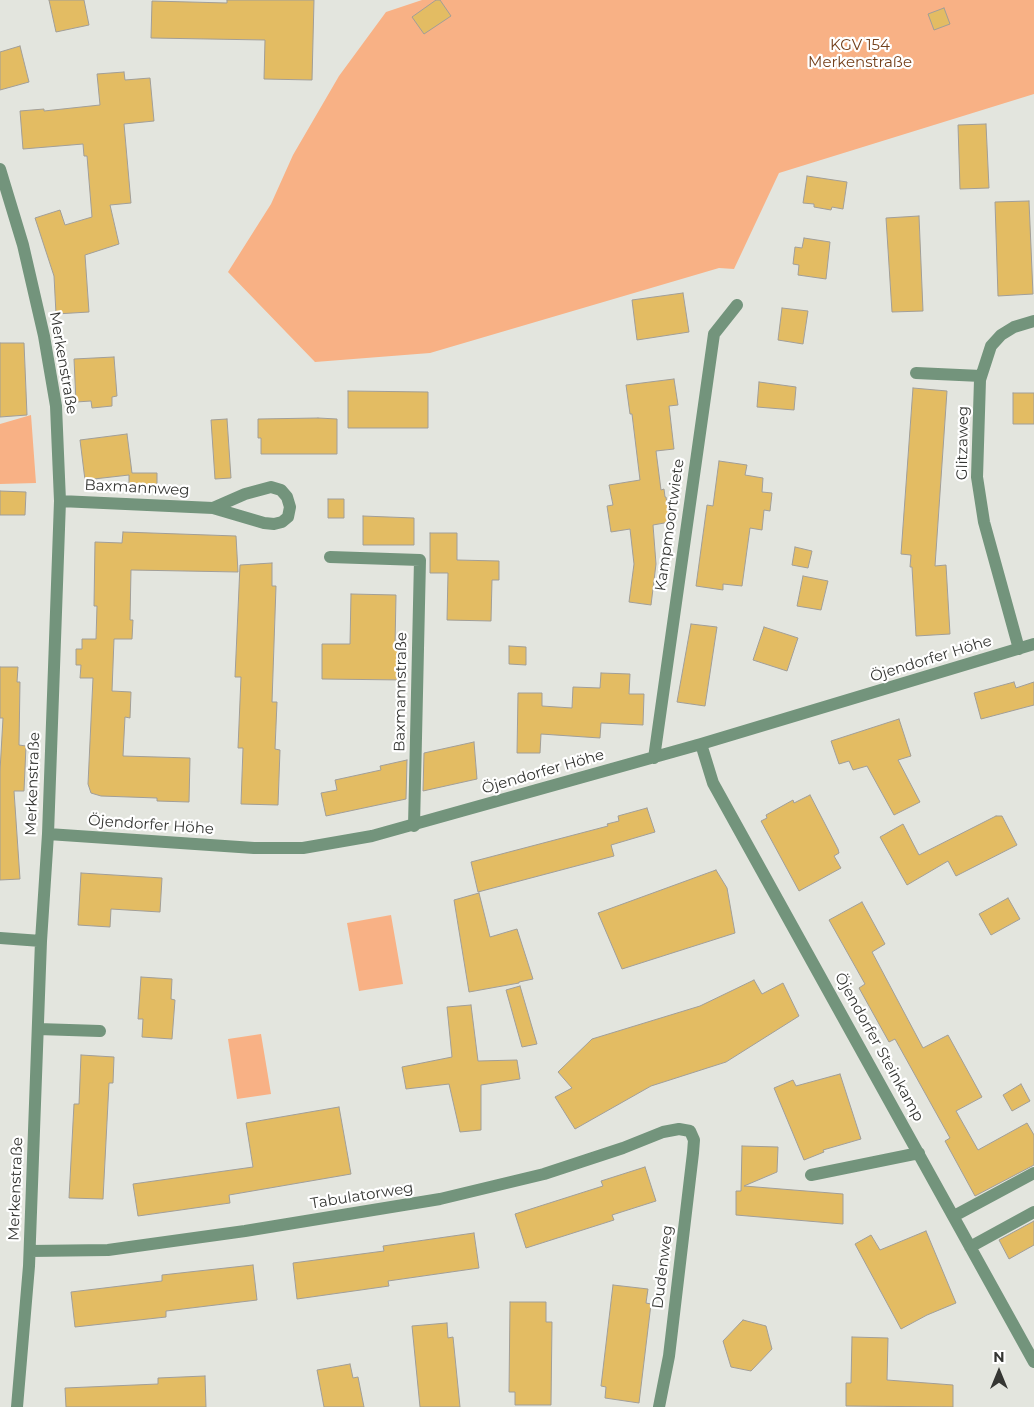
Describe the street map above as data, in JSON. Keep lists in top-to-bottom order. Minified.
{"streets":{"street":["Merkenstraße","Glitzaweg","Baxmannweg","Kampmoortwiete","Öjendorfer Höhe","Baxmannstraße","Öjendorfer Steinkamp","Tabulatorweg","Dudenweg"]},"crossings":[["Merkenstraße","Baxmannweg"],["Merkenstraße","Öjendorfer Höhe"],["Merkenstraße","Tabulatorweg"],["Glitzaweg","Öjendorfer Höhe"],["Kampmoortwiete","Öjendorfer Höhe"],["Öjendorfer Höhe","Baxmannstraße"],["Öjendorfer Höhe","Öjendorfer Steinkamp"],["Tabulatorweg","Dudenweg"]],"parks":["KGV 154 Merkenstraße"],"north":"top"}
